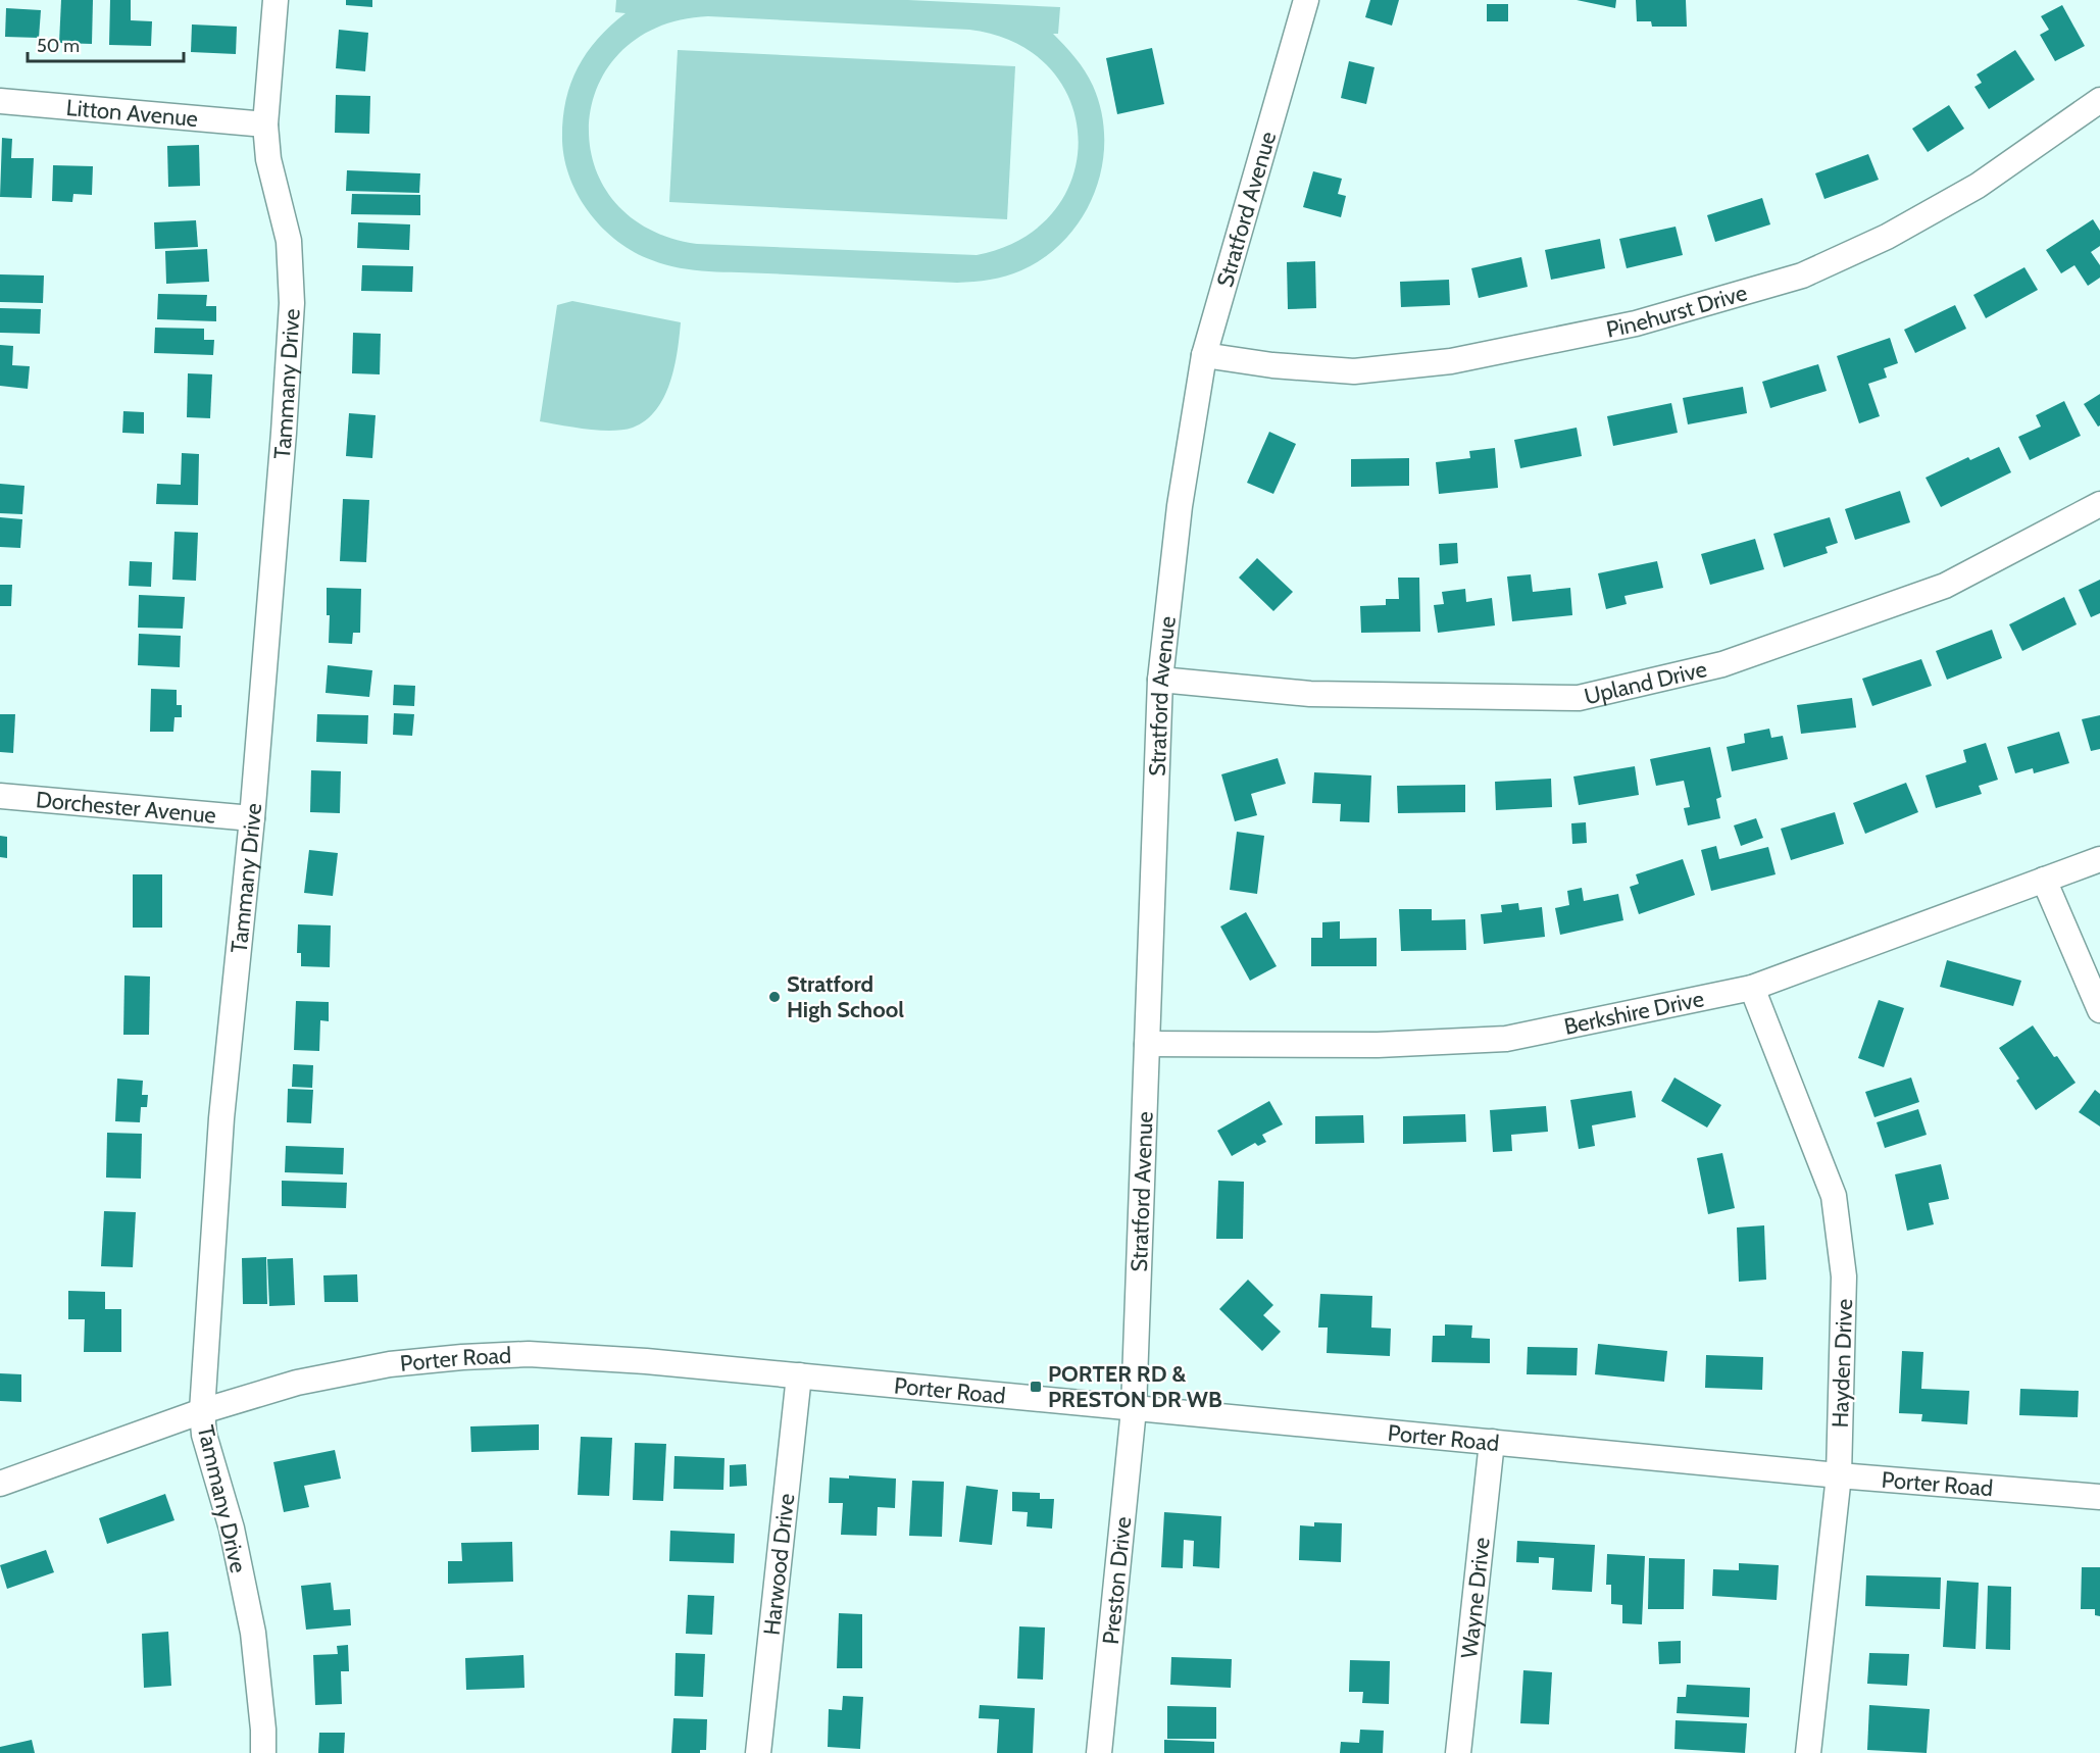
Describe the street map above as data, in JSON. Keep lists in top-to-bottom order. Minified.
{"streets":{"street":["Litton Avenue","Stratford Avenue","Pinehurst Drive","Tammany Drive","Upland Drive","Dorchester Avenue","Berkshire Drive","Porter Road","Hayden Drive","Harwood Drive","Preston Drive","Wayne Drive"]},"crossings":[["Litton Avenue","Tammany Drive"],["Stratford Avenue","Pinehurst Drive"],["Stratford Avenue","Upland Drive"],["Stratford Avenue","Berkshire Drive"],["Stratford Avenue","Porter Road"],["Stratford Avenue","Preston Drive"],["Tammany Drive","Dorchester Avenue"],["Tammany Drive","Porter Road"],["Berkshire Drive","Hayden Drive"],["Porter Road","Hayden Drive"],["Porter Road","Harwood Drive"],["Porter Road","Preston Drive"],["Porter Road","Wayne Drive"]],"places":{"other":["Stratford High School"],"transit":["PORTER RD & PRESTON DR WB"]},"scale_bar":"50 m"}
